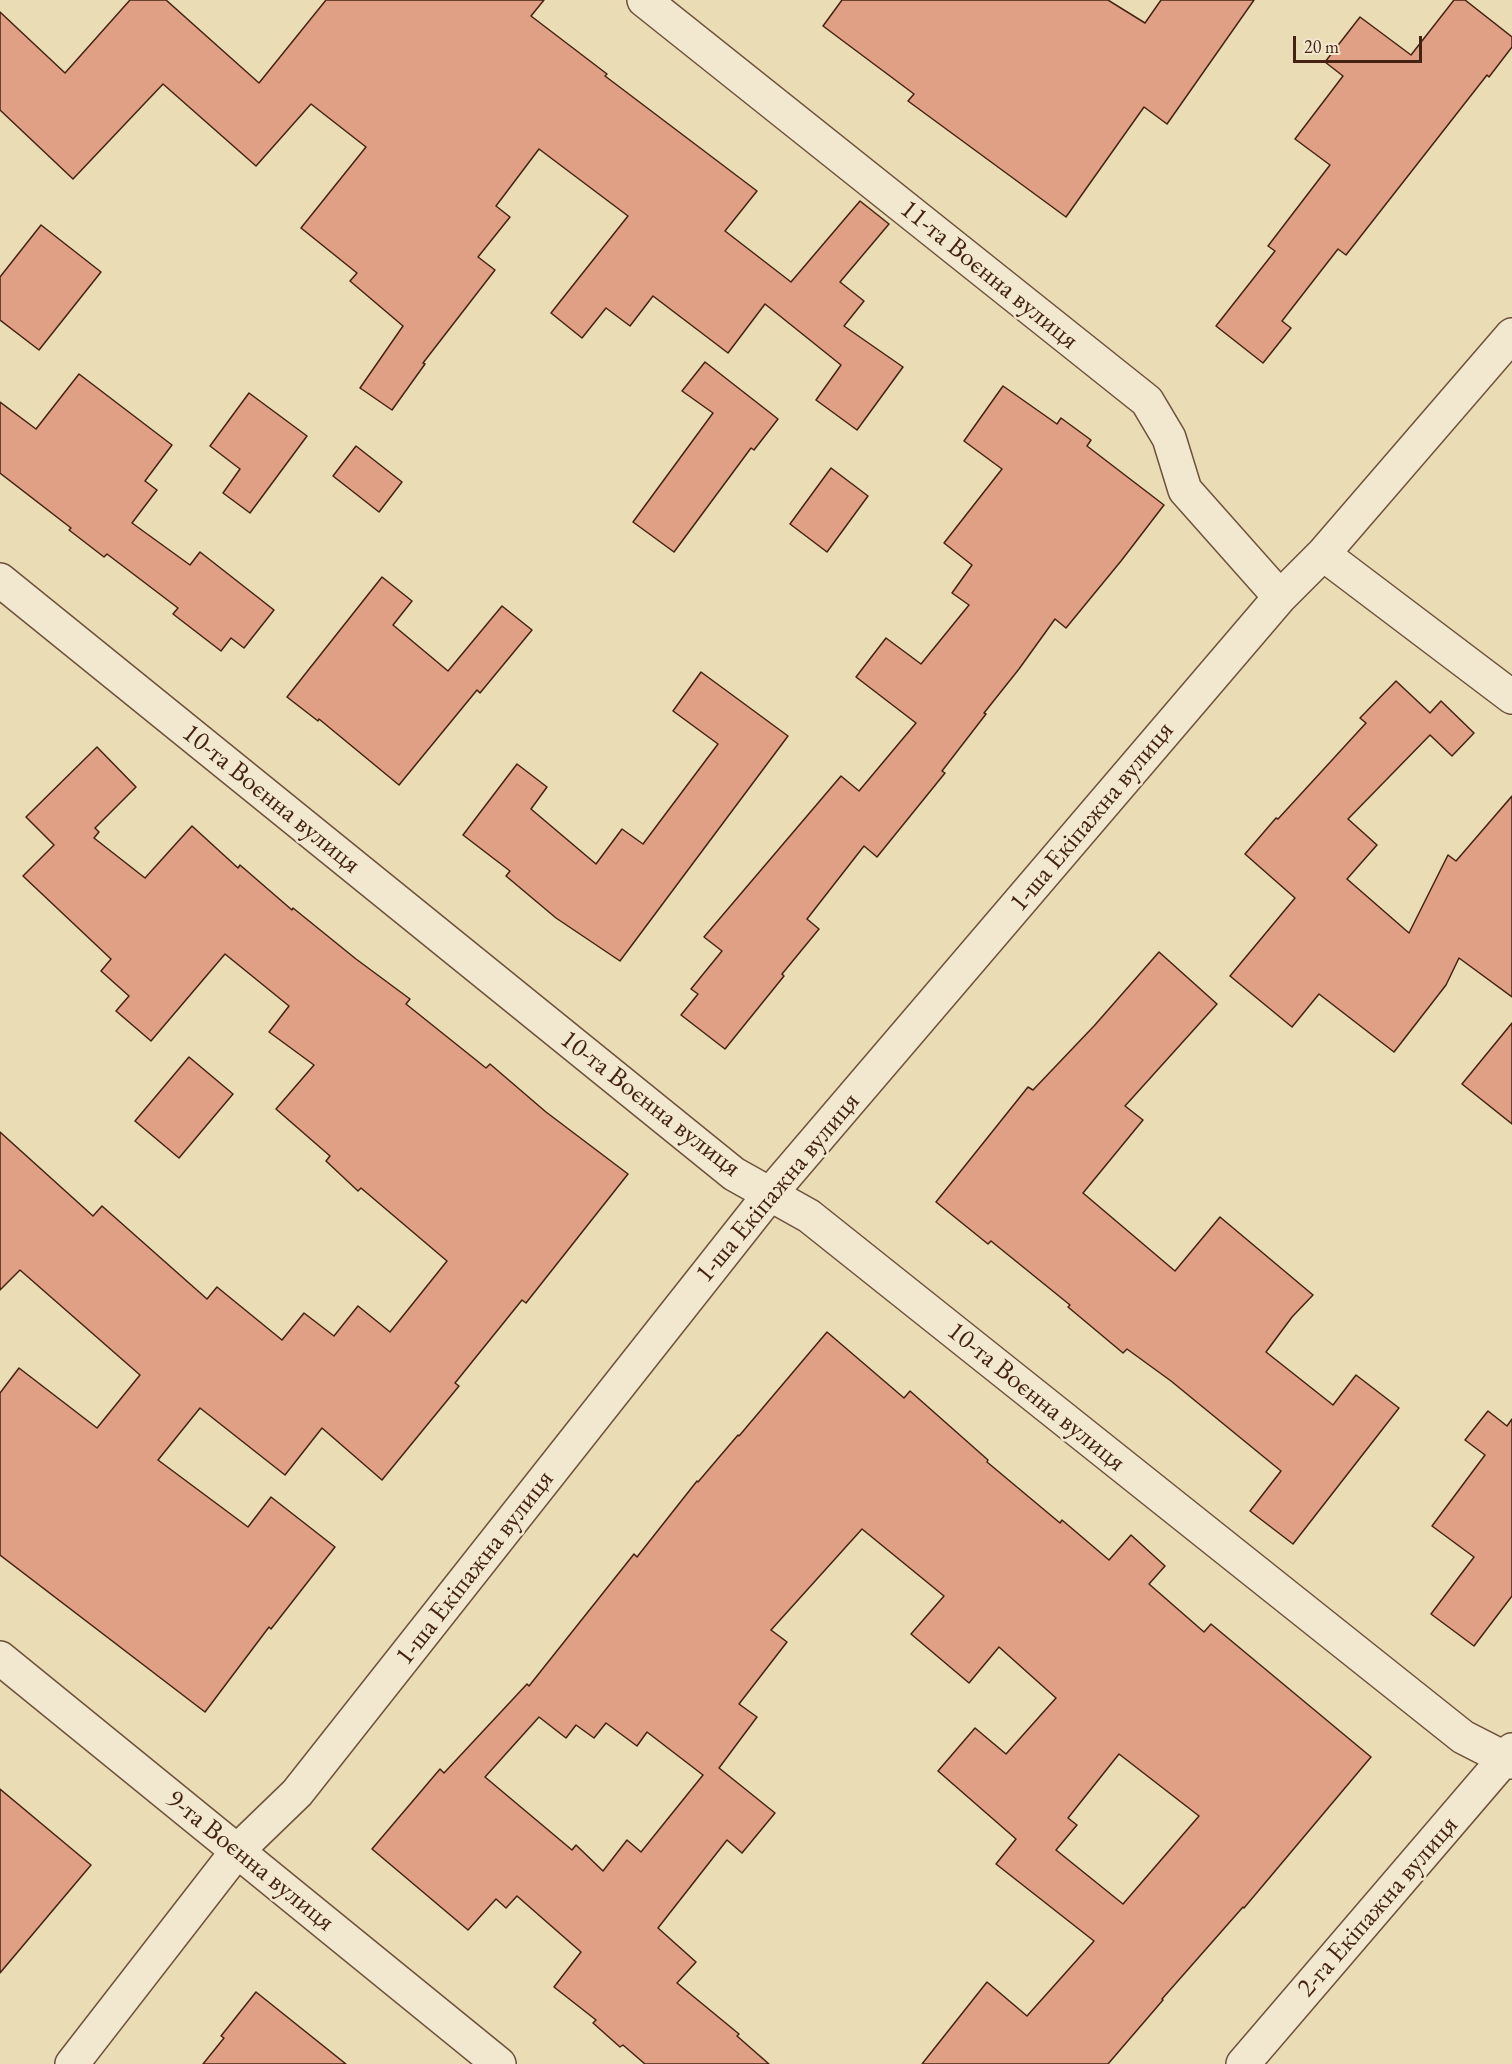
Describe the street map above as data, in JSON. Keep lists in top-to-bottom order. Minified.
{"streets":{"street":["11-та Воєнна вулиця","10-та Воєнна вулиця","1-ша Екіпажна вулиця","9-та Воєнна вулиця","2-га Екіпажна вулиця"]},"crossings":[["11-та Воєнна вулиця","1-ша Екіпажна вулиця"],["10-та Воєнна вулиця","1-ша Екіпажна вулиця"],["10-та Воєнна вулиця","2-га Екіпажна вулиця"],["1-ша Екіпажна вулиця","9-та Воєнна вулиця"]],"scale_bar":"20 m"}
